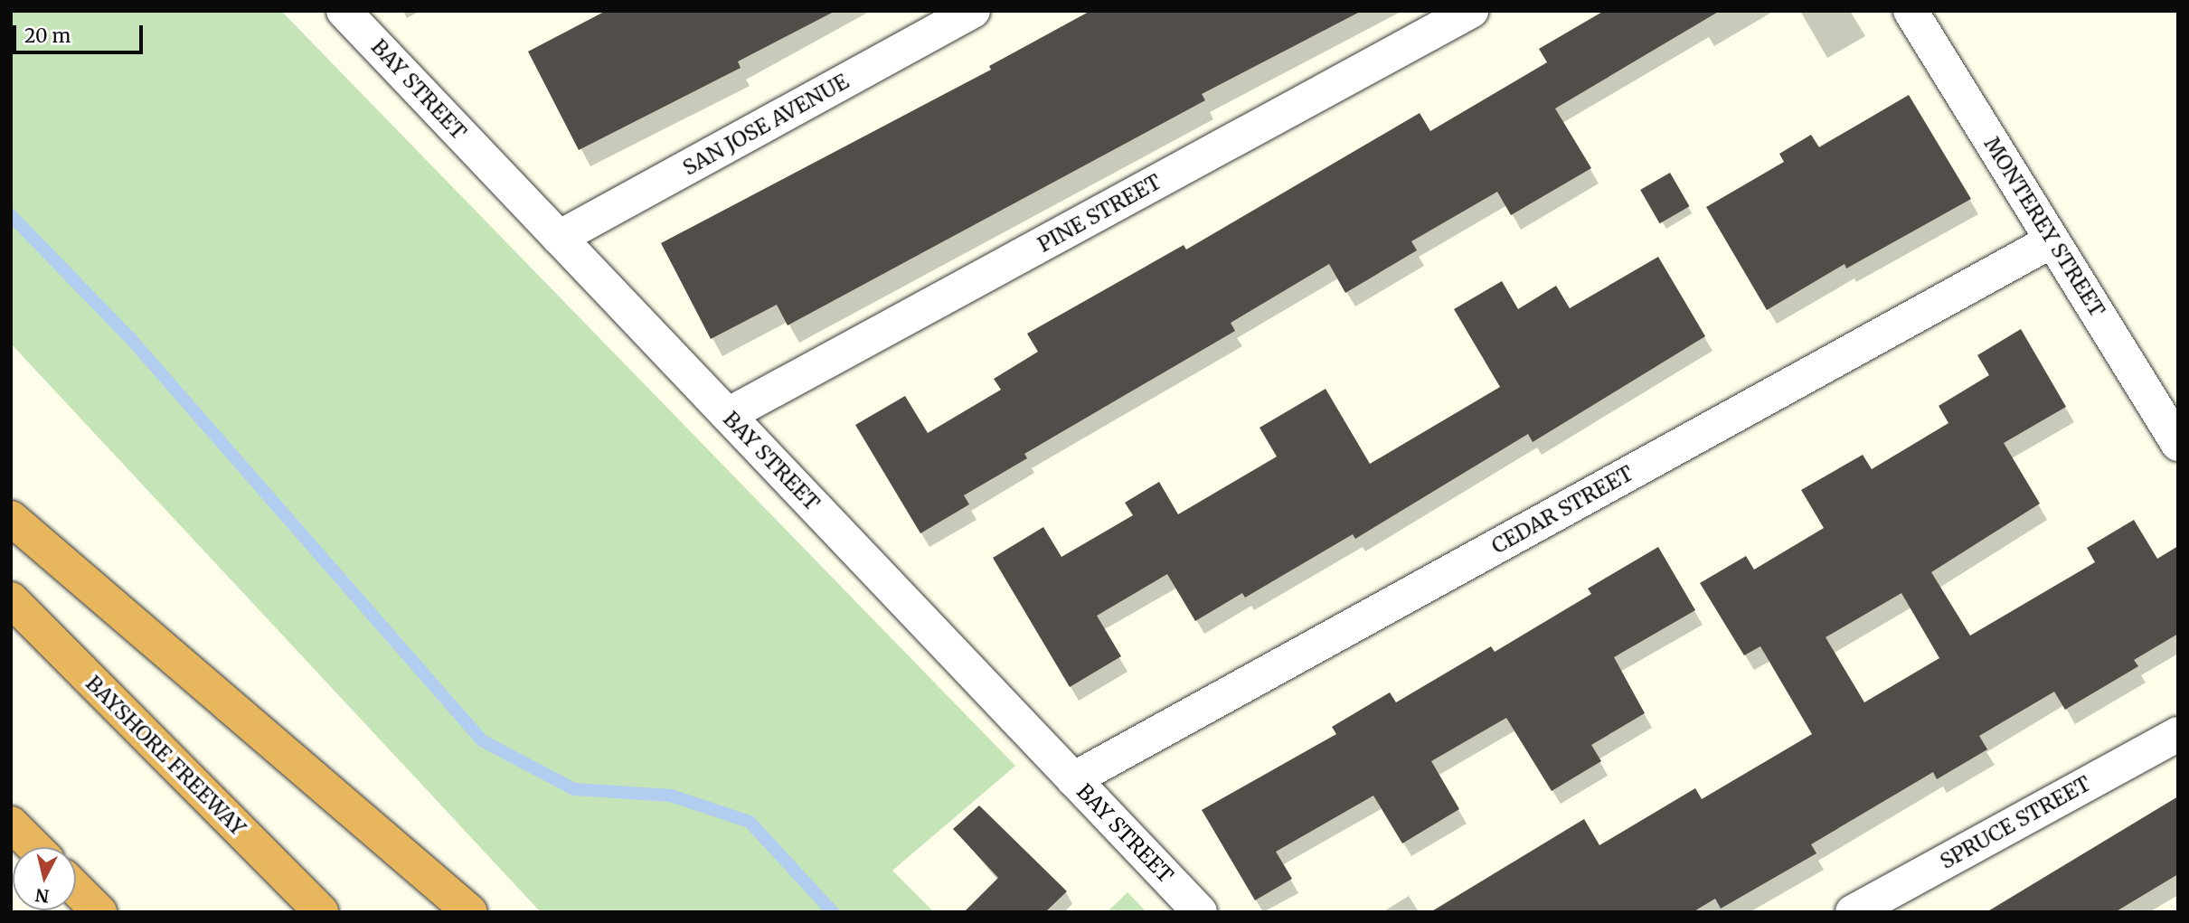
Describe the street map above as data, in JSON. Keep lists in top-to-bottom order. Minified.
{"streets":{"highway":["BAYSHORE FREEWAY"],"street":["BAY STREET","SAN JOSE AVENUE","PINE STREET","MONTEREY STREET","CEDAR STREET","SPRUCE STREET"]},"crossings":[["BAY STREET","SAN JOSE AVENUE"],["BAY STREET","PINE STREET"],["BAY STREET","CEDAR STREET"],["MONTEREY STREET","CEDAR STREET"]],"scale_bar":"20 m","north":"bottom"}
